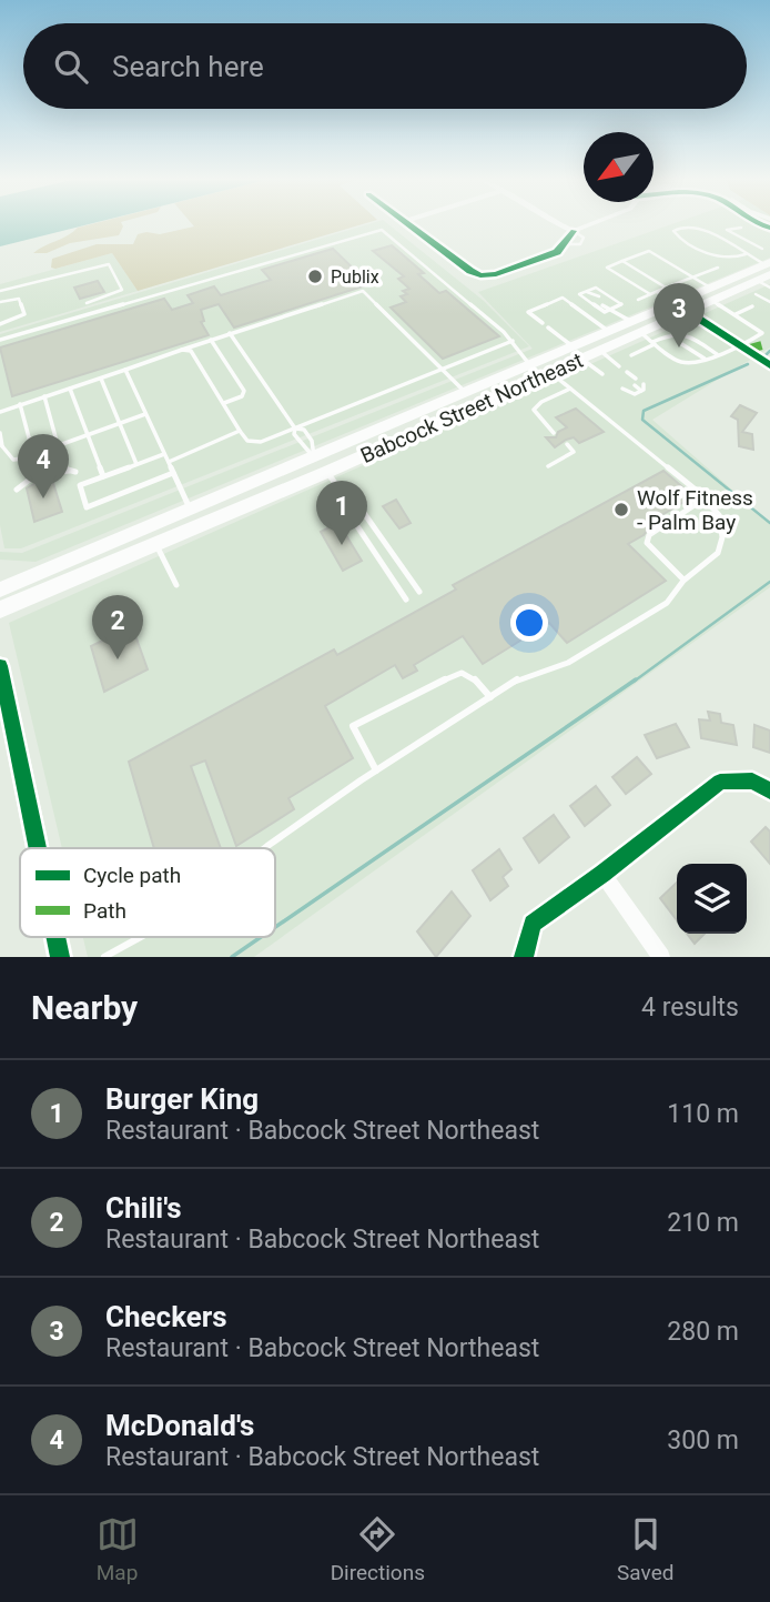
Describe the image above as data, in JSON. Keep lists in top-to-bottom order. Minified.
{"streets":{"main road":["Babcock Street Northeast"]},"places":["Publix","Wolf Fitness - Palm Bay"],"legend":["Cycle path","Path"],"north":"bottom left","page":{"search":"Search here","pins":["3","4","1","2"],"heading":["Nearby","4 results"],"list":[{"mark":"1","name":"Burger King","note":"Restaurant · Babcock Street Northeast","value":"110 m"},{"mark":"2","name":"Chili's","note":"Restaurant · Babcock Street Northeast","value":"210 m"},{"mark":"3","name":"Checkers","note":"Restaurant · Babcock Street Northeast","value":"280 m"},{"mark":"4","name":"McDonald's","note":"Restaurant · Babcock Street Northeast","value":"300 m"}],"nav":["Map","Directions","Saved"]}}
